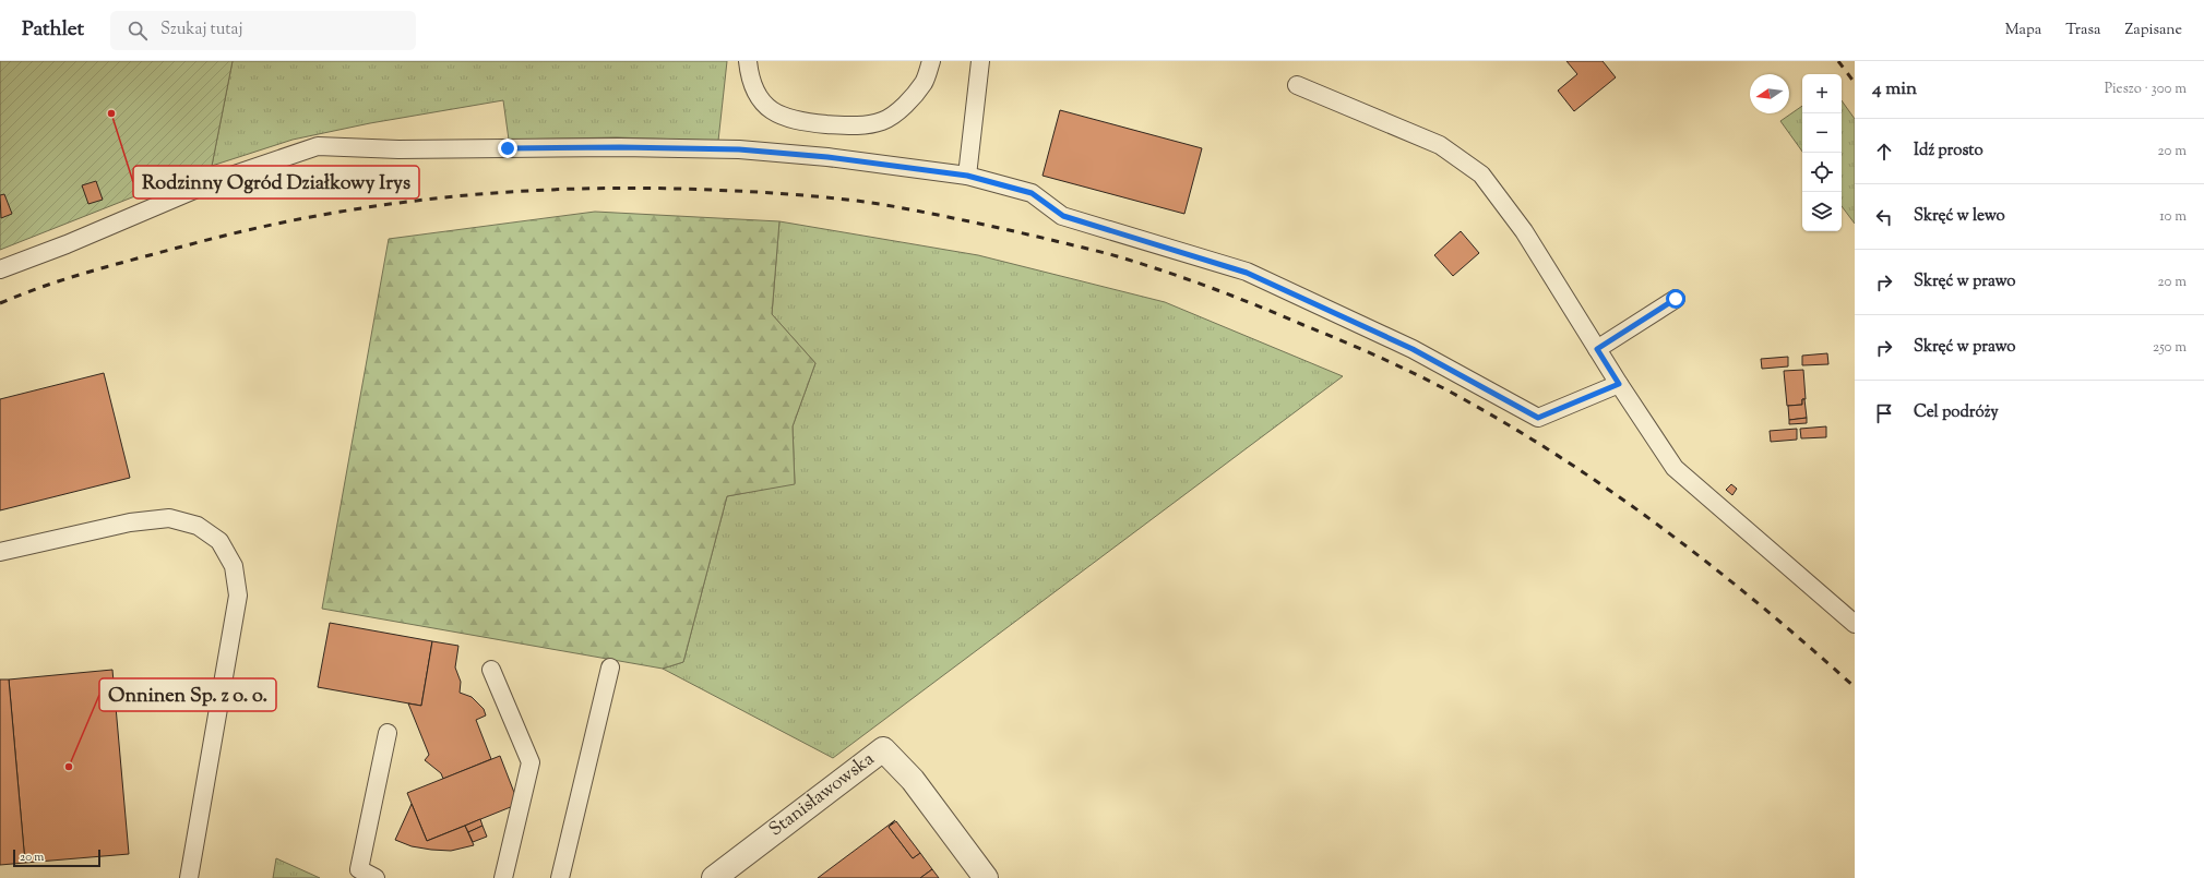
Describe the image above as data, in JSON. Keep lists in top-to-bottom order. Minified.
{"streets":{"street":["Stanisławowska"]},"places":["Rodzinny Ogród Działkowy Irys","Onninen Sp. z o. o."],"scale_bar":"20 m","north":"left","page":{"header":"Pathlet","search":"Szukaj tutaj","nav":["Mapa","Trasa","Zapisane"],"heading":["4 min","Pieszo · 300 m"],"map_buttons":["+","−"],"list":[["Idź prosto","20 m"],["Skręć w lewo","10 m"],["Skręć w prawo","20 m"],["Skręć w prawo","250 m"],"Cel podróży"],"scale":"20 m"}}
